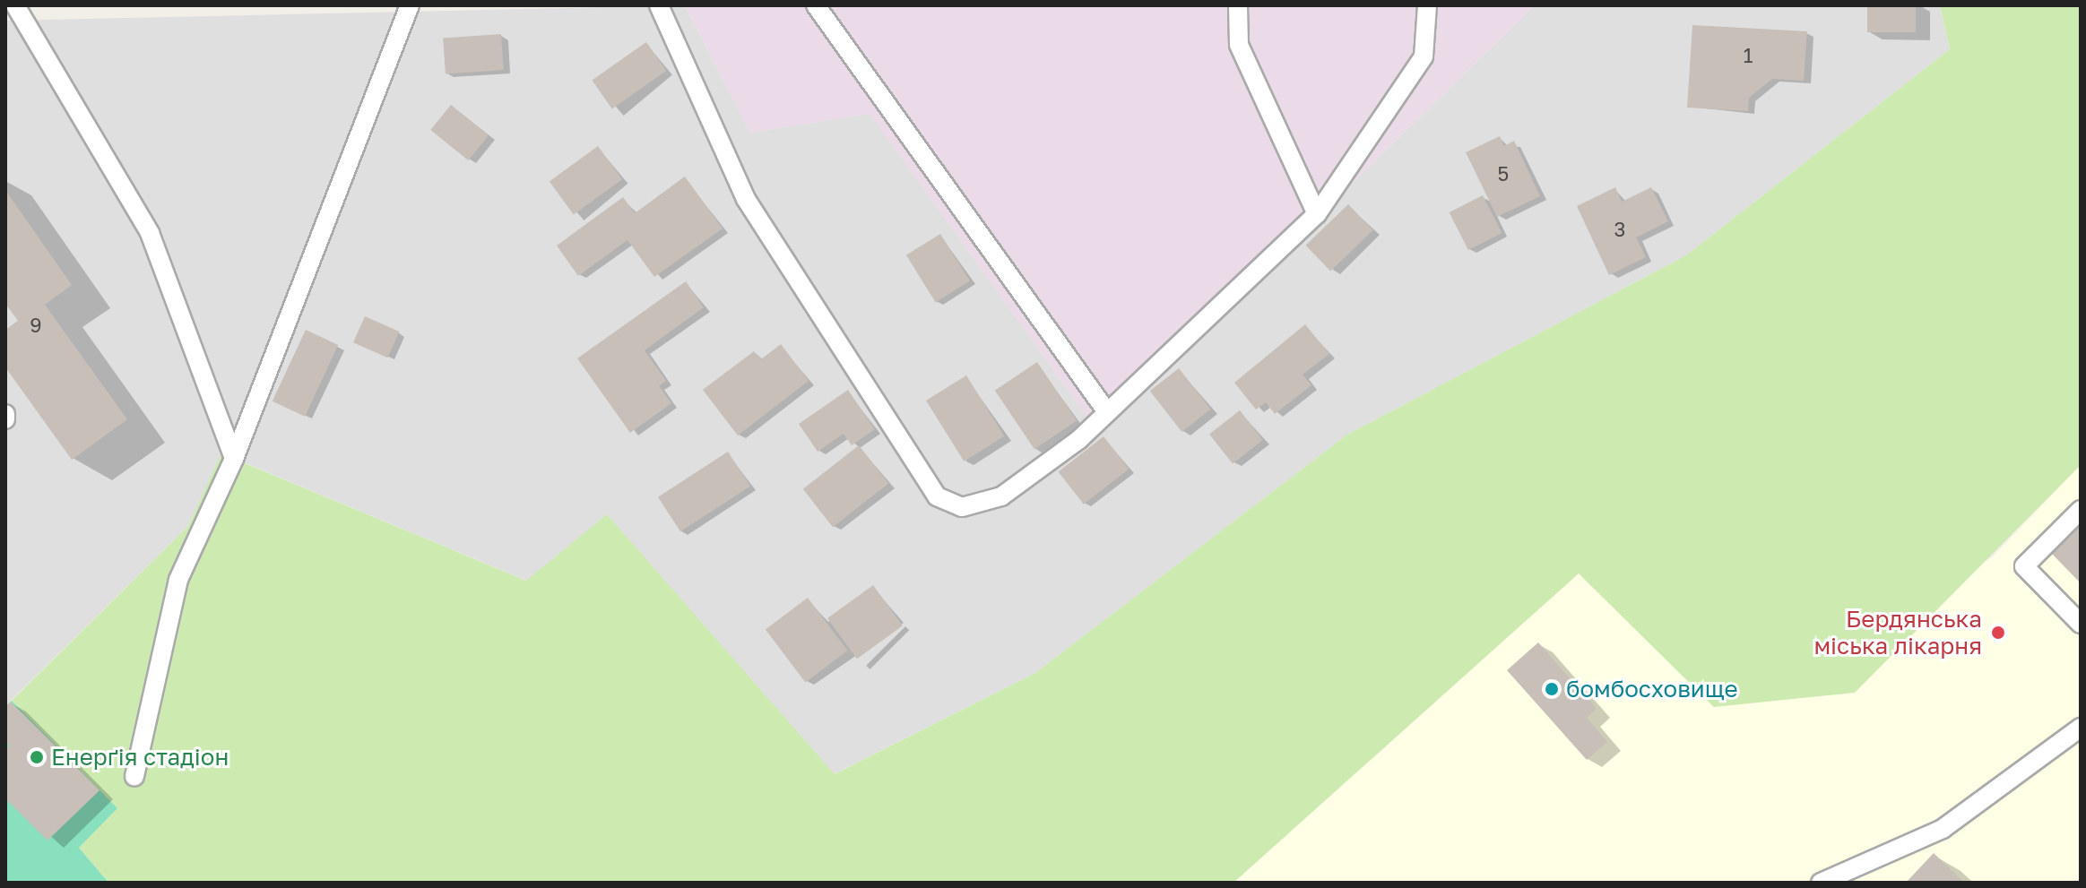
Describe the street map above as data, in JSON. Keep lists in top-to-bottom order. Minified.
{"places":["Бердянська міська лікарня","бомбосховище","Енерґія стадіон"],"house_numbers":["1","5","3","9"]}
